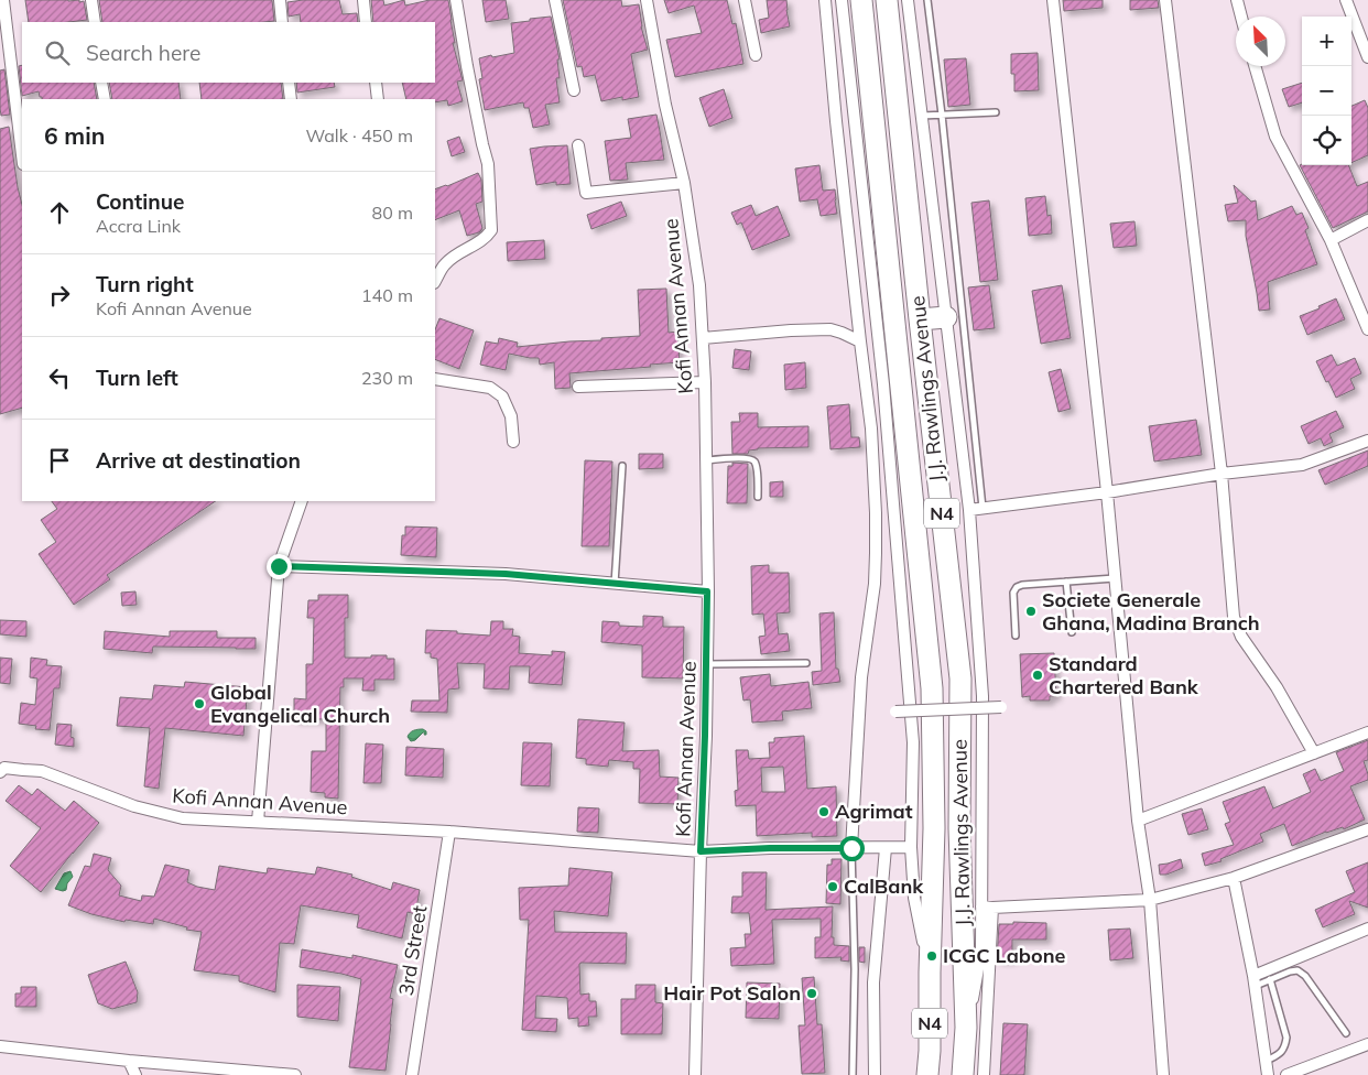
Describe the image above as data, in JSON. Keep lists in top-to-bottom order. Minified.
{"streets":{"highway":["J.J. Rawlings Avenue","N4"],"street":["Kofi Annan Avenue","3rd Street"]},"crossings":[["Kofi Annan Avenue","3rd Street"]],"places":["Societe Generale Ghana, Madina Branch","Standard Chartered Bank","Global Evangelical Church","Agrimat","CalBank","ICGC Labone","Hair Pot Salon"],"north":"top left","page":{"map_buttons":["+","−"],"search":"Search here","heading":["6 min","Walk · 450 m"],"list":[["Continue","Accra Link","80 m"],["Turn right","Kofi Annan Avenue","140 m"],["Turn left","230 m"],"Arrive at destination"]}}
